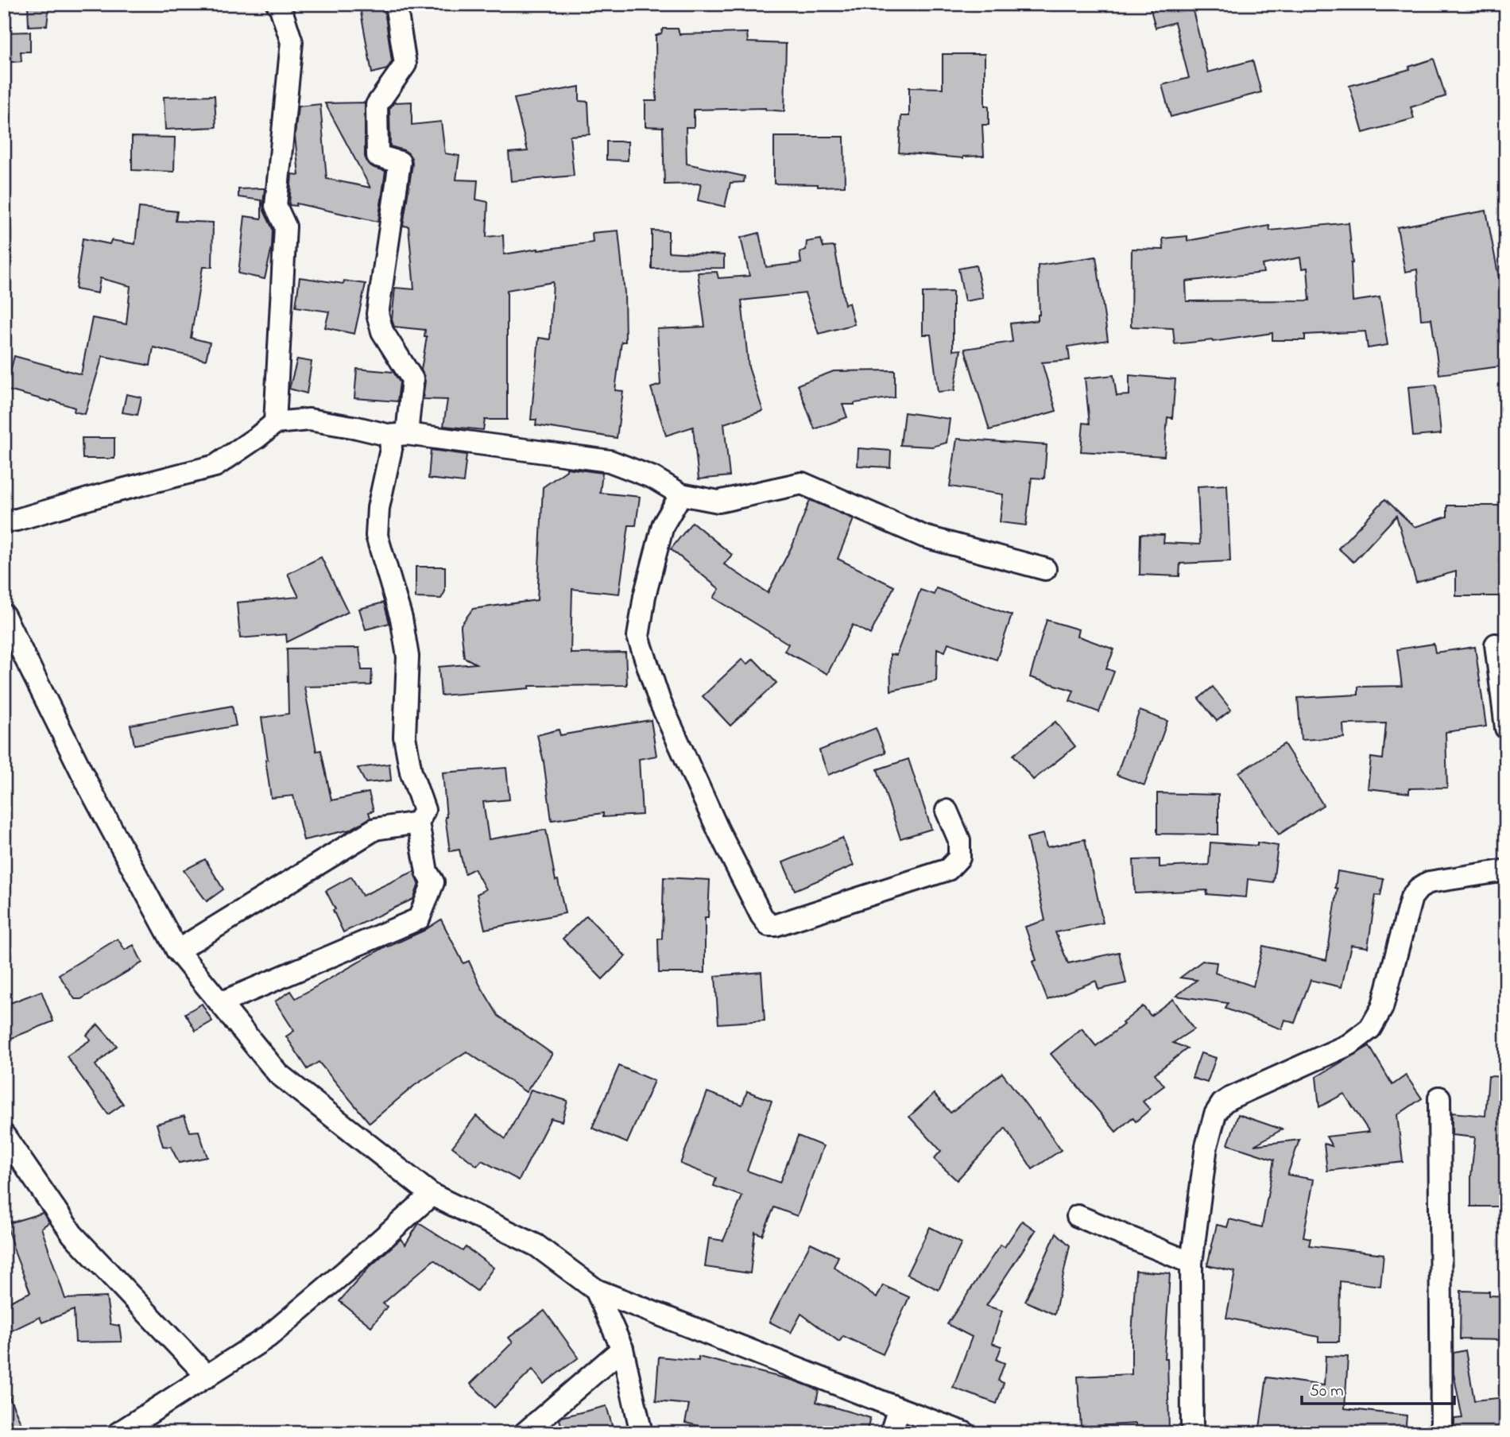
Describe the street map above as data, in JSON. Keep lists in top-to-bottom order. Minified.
{"scale_bar":"50 m"}
